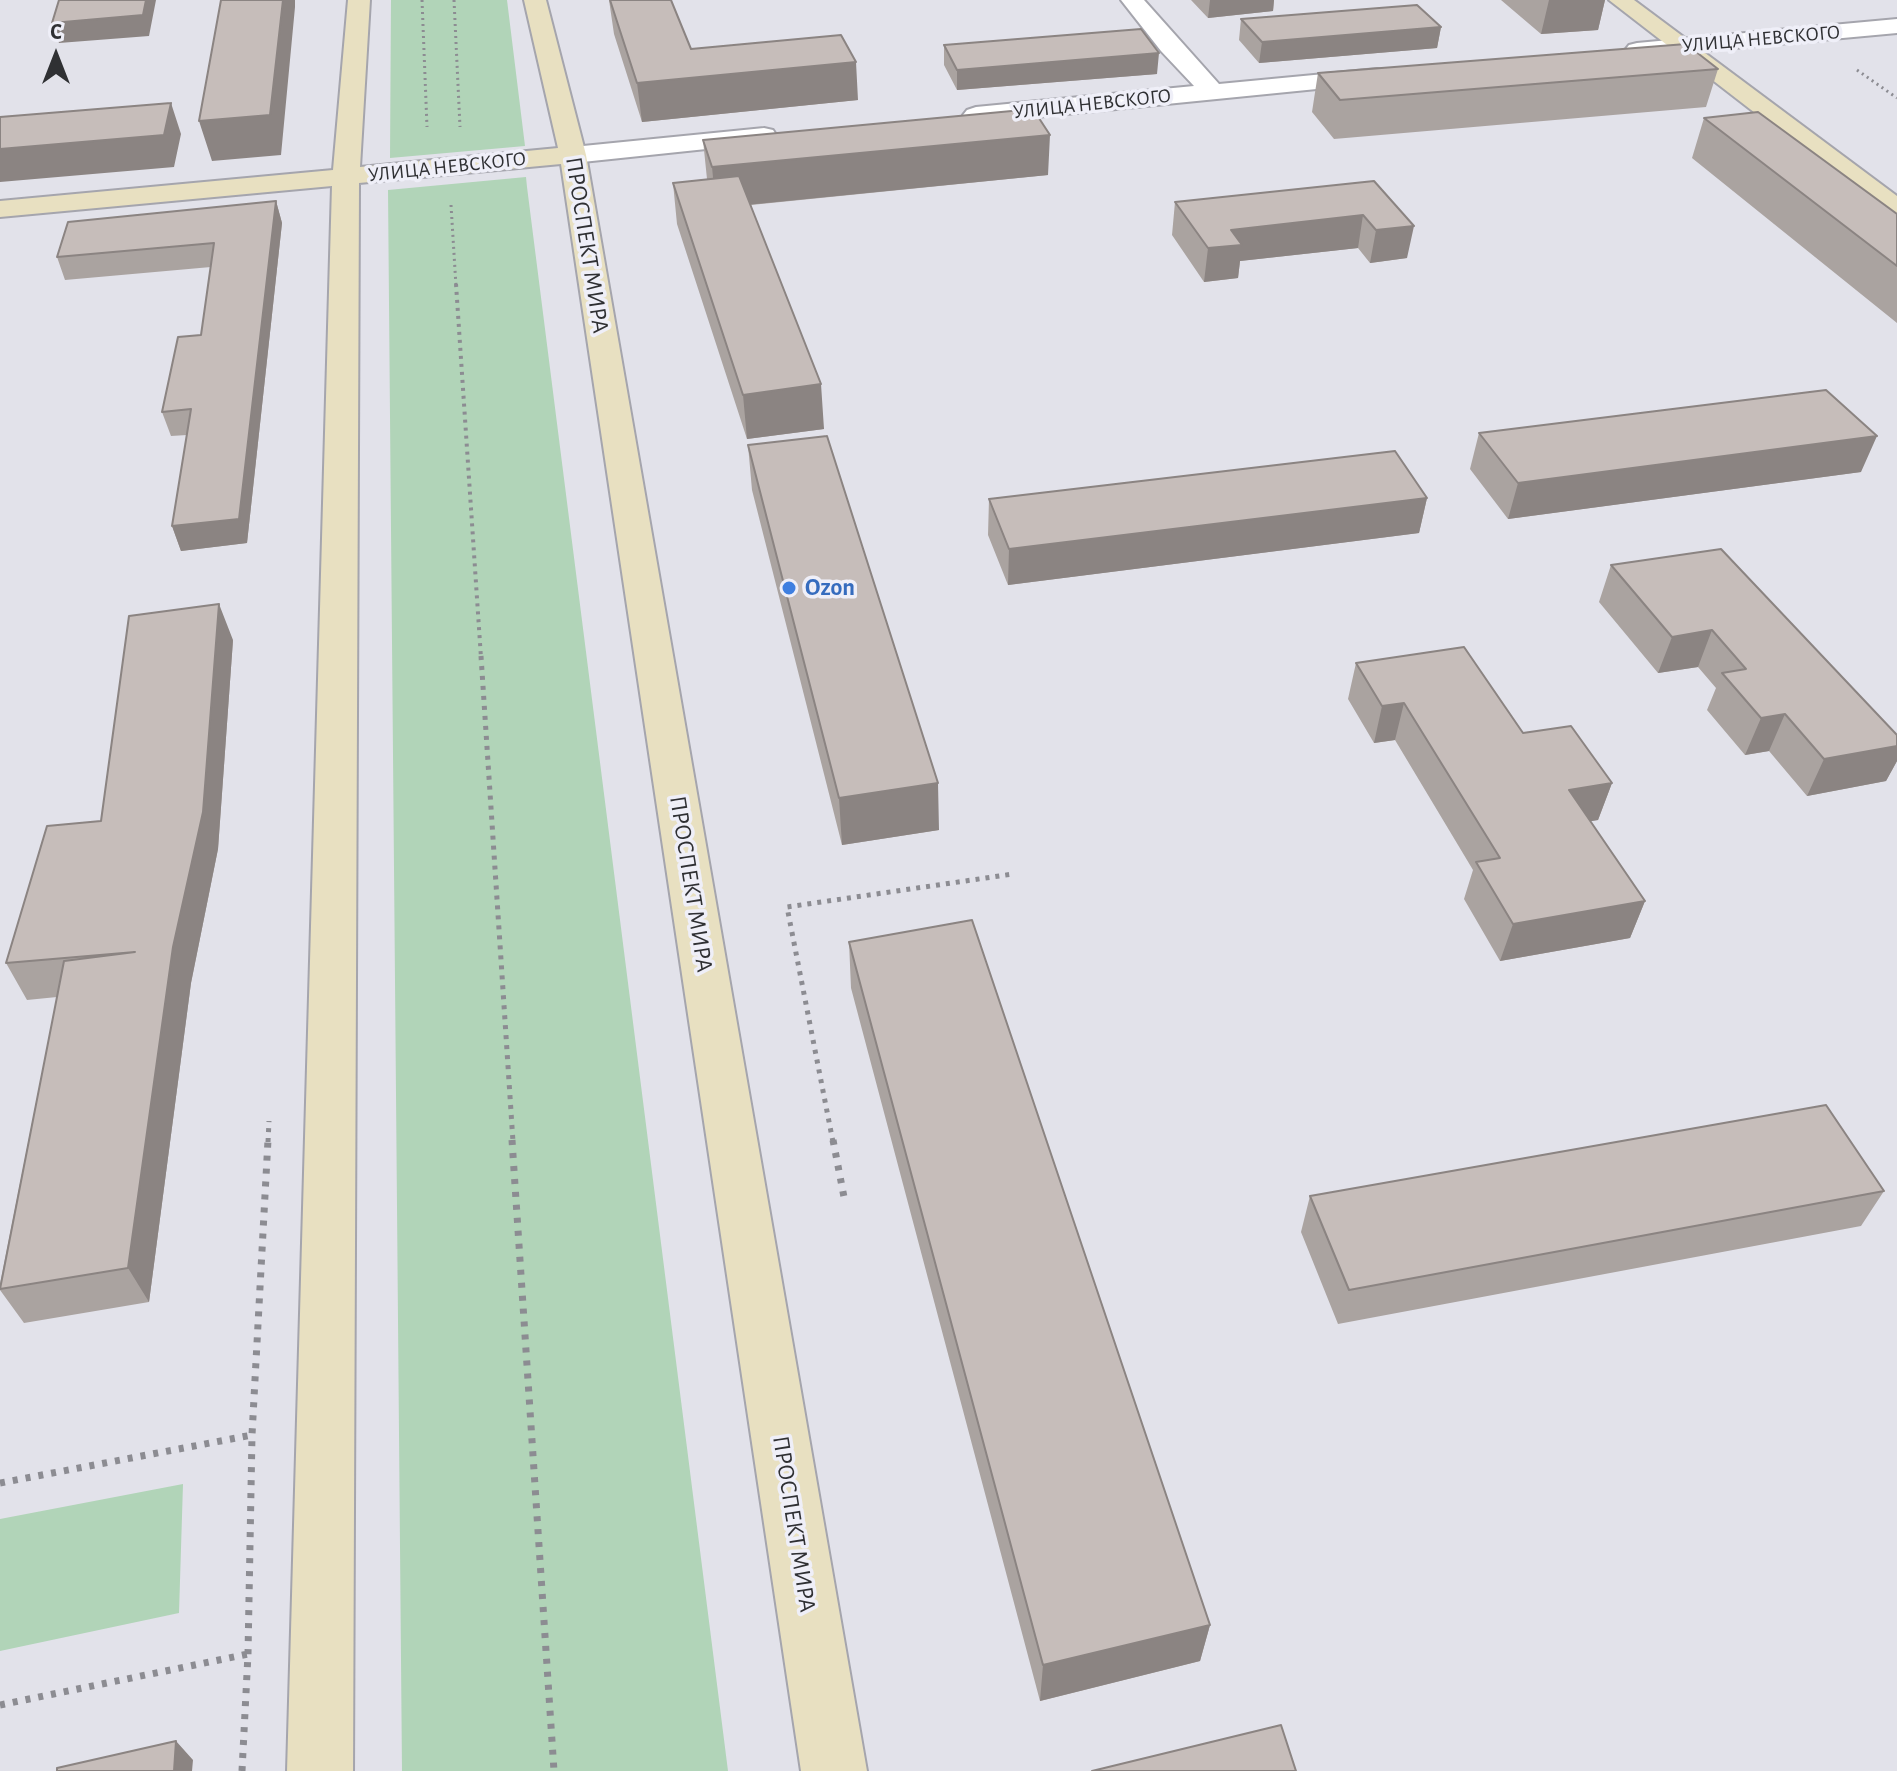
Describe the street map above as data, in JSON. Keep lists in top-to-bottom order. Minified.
{"streets":{"main road":["УЛИЦА НЕВСКОГО","ПРОСПЕКТ МИРА"]},"crossings":[["УЛИЦА НЕВСКОГО","ПРОСПЕКТ МИРА"]],"places":["Ozon"],"north":"top"}
